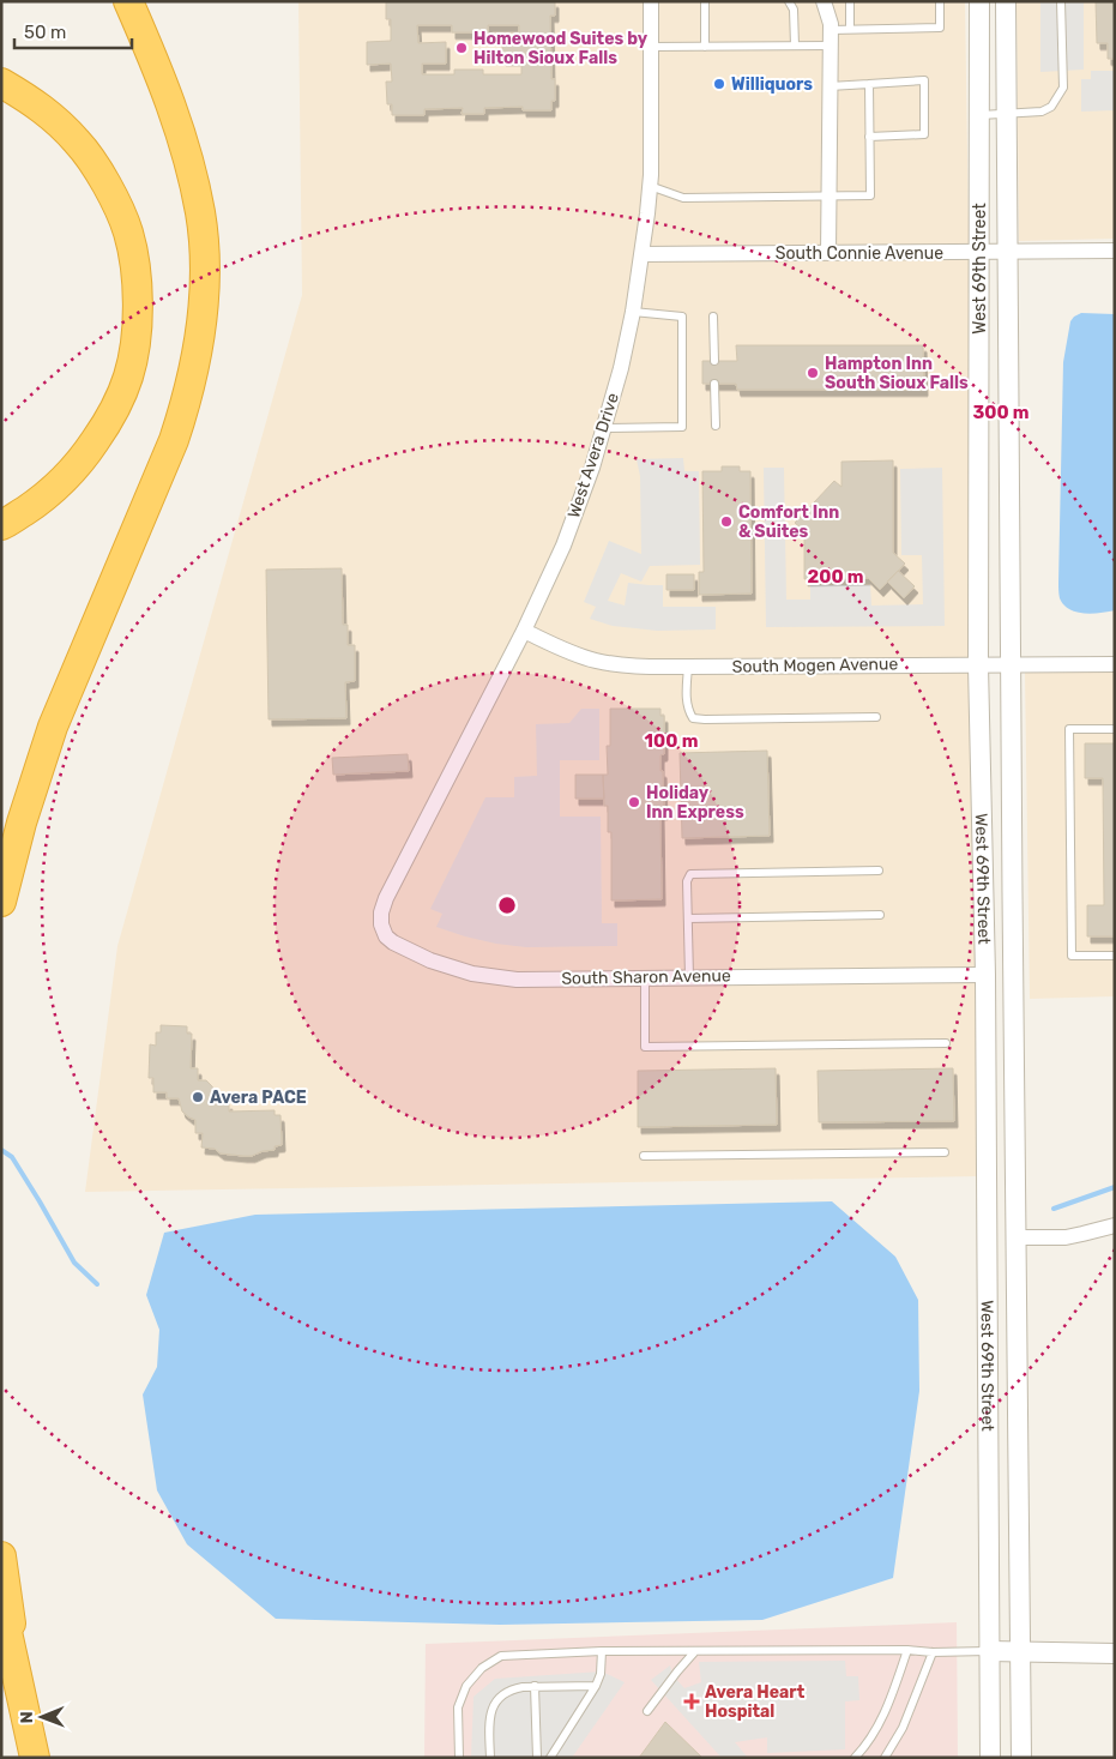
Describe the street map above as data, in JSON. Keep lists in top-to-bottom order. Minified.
{"streets":{"street":["South Connie Avenue","West 69th Street","West Avera Drive","South Mogen Avenue","South Sharon Avenue"]},"crossings":[["South Connie Avenue","West 69th Street"],["South Connie Avenue","West Avera Drive"],["West 69th Street","South Mogen Avenue"],["West 69th Street","South Sharon Avenue"],["West Avera Drive","South Mogen Avenue"],["West Avera Drive","South Sharon Avenue"]],"places":{"other":["Homewood Suites by Hilton Sioux Falls","Williquors","Hampton Inn South Sioux Falls","Comfort Inn & Suites","Holiday Inn Express","Avera PACE"],"health":["Avera Heart Hospital"]},"scale_bar":"50 m","north":"left","rings":["300 m","200 m","100 m"]}
